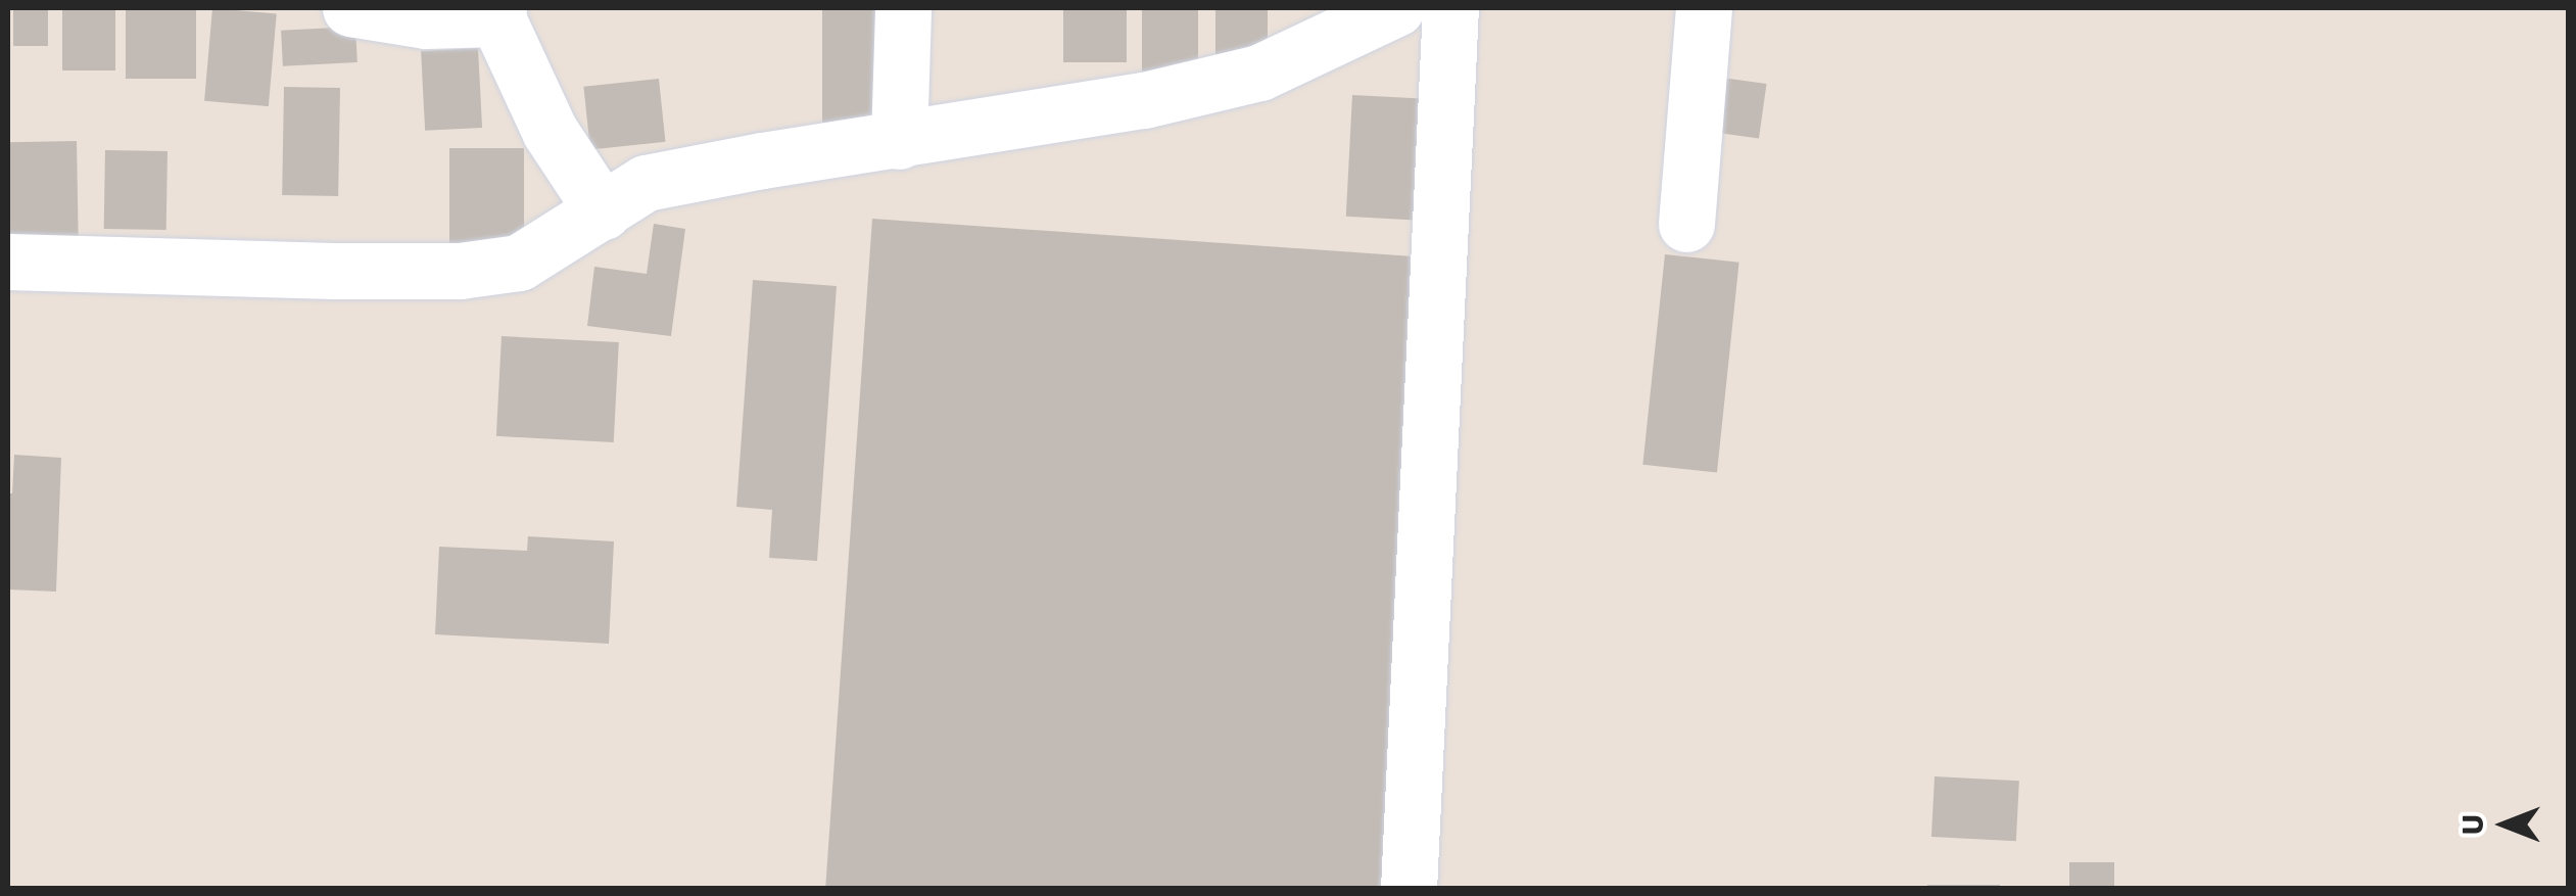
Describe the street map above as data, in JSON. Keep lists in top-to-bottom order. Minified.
{"north":"left"}
